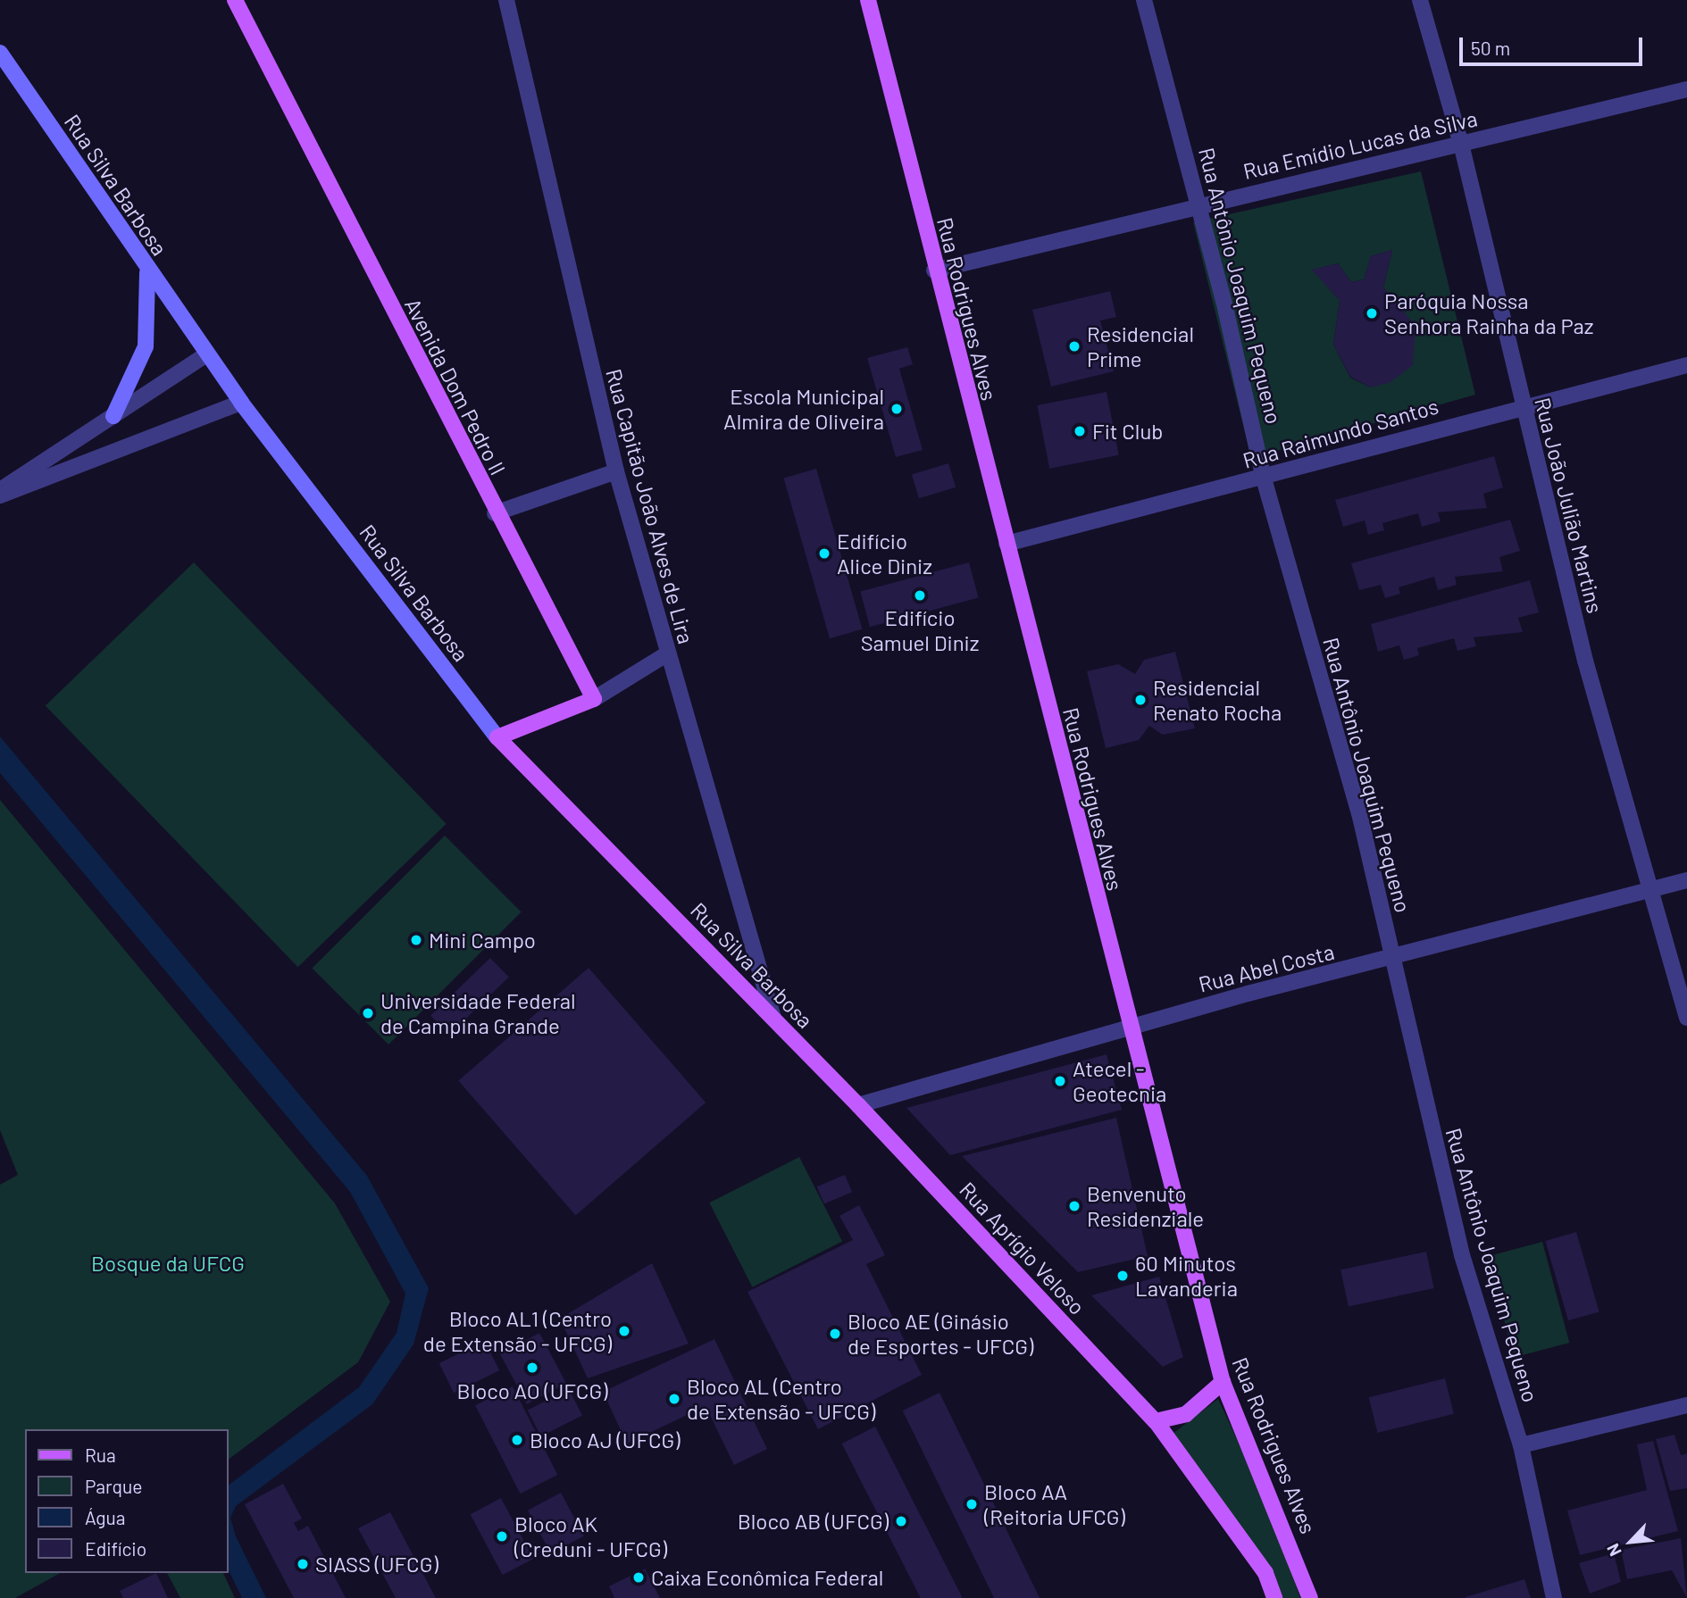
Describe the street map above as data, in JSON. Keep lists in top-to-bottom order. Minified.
{"streets":{"main road":["Rua Silva Barbosa","Rua Rodrigues Alves","Avenida Dom Pedro II","Rua Aprígio Veloso"],"street":["Rua Emídio Lucas da Silva","Rua Antônio Joaquim Pequeno","Rua Raimundo Santos","Rua João Julião Martins","Rua Capitão João Alves de Lira","Rua Abel Costa"]},"crossings":[["Rua Emídio Lucas da Silva","Rua Antônio Joaquim Pequeno"],["Rua Emídio Lucas da Silva","Rua Rodrigues Alves"],["Rua Emídio Lucas da Silva","Rua João Julião Martins"],["Rua Silva Barbosa","Rua Capitão João Alves de Lira"],["Rua Silva Barbosa","Rua Abel Costa"],["Rua Silva Barbosa","Rua Aprígio Veloso"],["Rua Antônio Joaquim Pequeno","Rua Raimundo Santos"],["Rua Antônio Joaquim Pequeno","Rua Abel Costa"],["Rua Rodrigues Alves","Rua Raimundo Santos"],["Rua Rodrigues Alves","Rua Abel Costa"],["Rua Raimundo Santos","Rua João Julião Martins"],["Rua João Julião Martins","Rua Abel Costa"],["Rua Abel Costa","Rua Aprígio Veloso"]],"parks":["Bosque da UFCG"],"places":["Paróquia Nossa Senhora Rainha da Paz","Residencial Prime","Escola Municipal Almira de Oliveira","Fit Club","Edifício Alice Diniz","Edifício Samuel Diniz","Residencial Renato Rocha","Mini Campo","Universidade Federal de Campina Grande","Atecel - Geotecnia","Benvenuto Residenziale","60 Minutos Lavanderia","Bloco AL1 (Centro de Extensão - UFCG)","Bloco AE (Ginásio de Esportes - UFCG)","Bloco AO (UFCG)","Bloco AL (Centro de Extensão - UFCG)","Bloco AJ (UFCG)","Bloco AA (Reitoria UFCG)","Bloco AB (UFCG)","Bloco AK (Creduni - UFCG)","SIASS (UFCG)","Caixa Econômica Federal"],"legend":["Rua","Parque","Água","Edifício"],"scale_bar":"50 m","north":"bottom left"}
